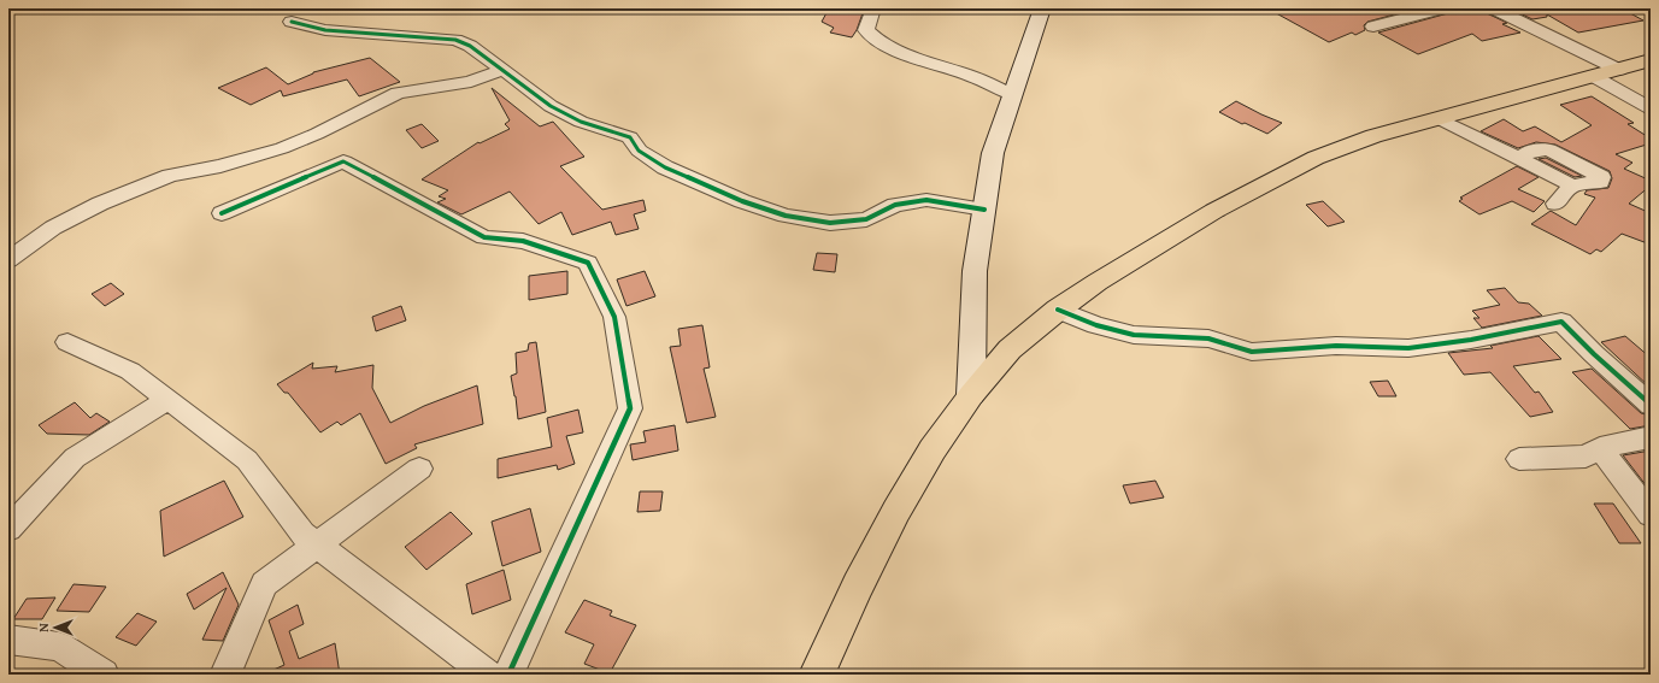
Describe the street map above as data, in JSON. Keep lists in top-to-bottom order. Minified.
{"north":"left"}
